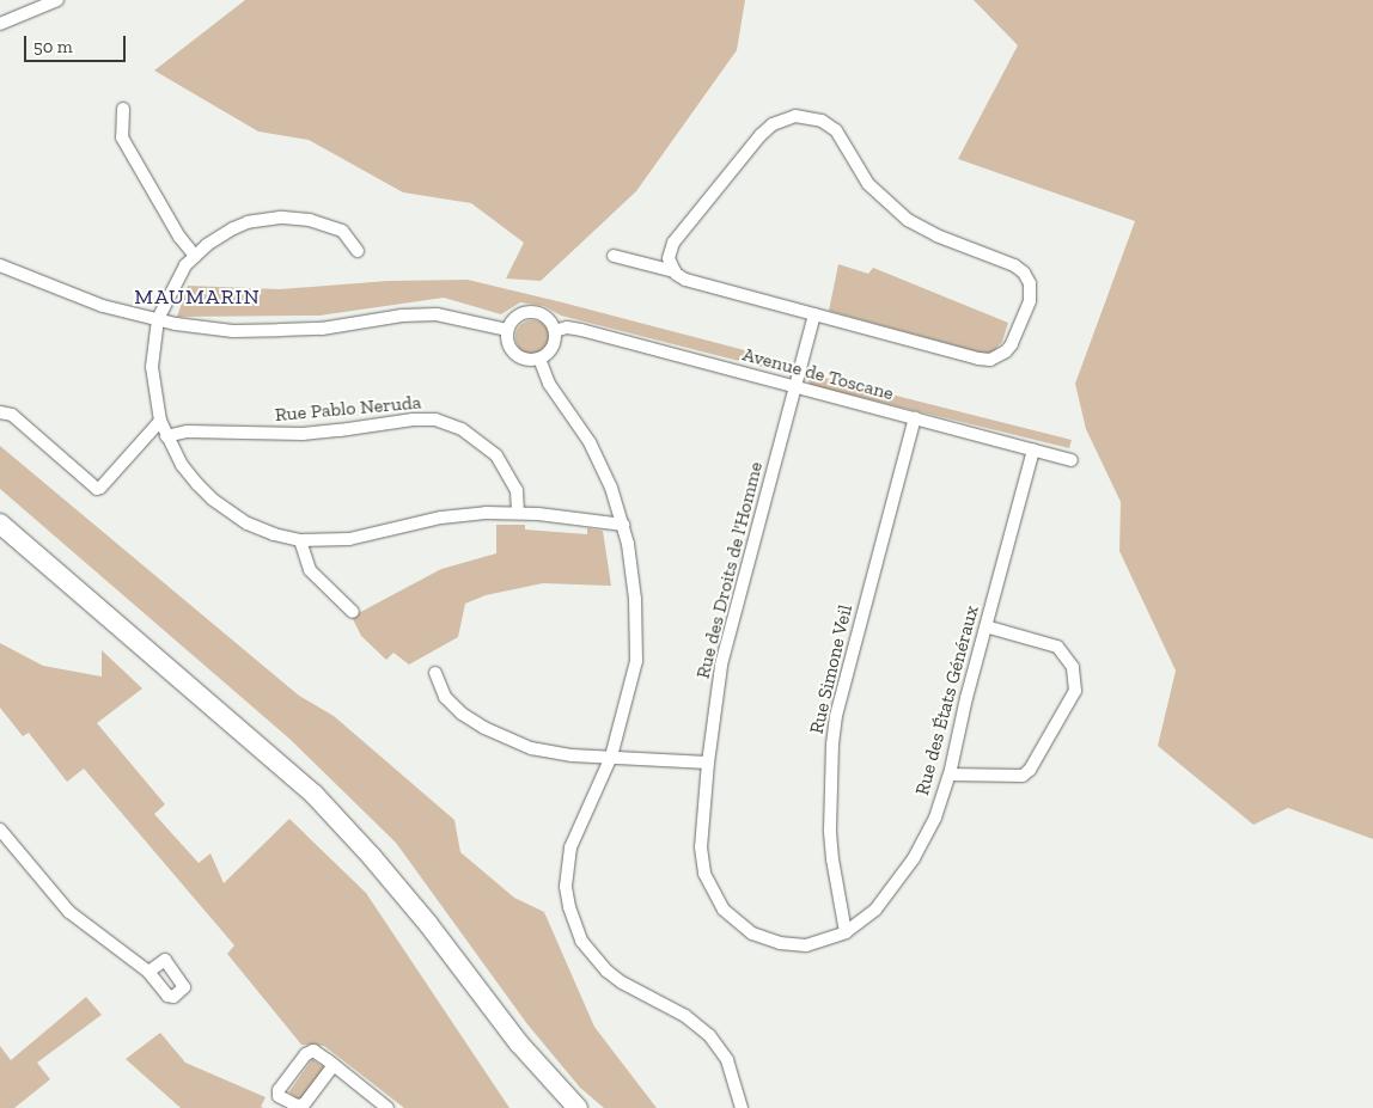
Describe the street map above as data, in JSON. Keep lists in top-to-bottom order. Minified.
{"streets":{"street":["Avenue de Toscane","Rue Pablo Neruda","Rue des Droits de l'Homme","Rue Simone Veil","Rue des États Généraux"]},"crossings":[["Avenue de Toscane","Rue des Droits de l'Homme"],["Avenue de Toscane","Rue Simone Veil"],["Avenue de Toscane","Rue des États Généraux"],["Rue des Droits de l'Homme","Rue Simone Veil"],["Rue des Droits de l'Homme","Rue des États Généraux"],["Rue Simone Veil","Rue des États Généraux"]],"districts":["MAUMARIN"],"scale_bar":"50 m"}
